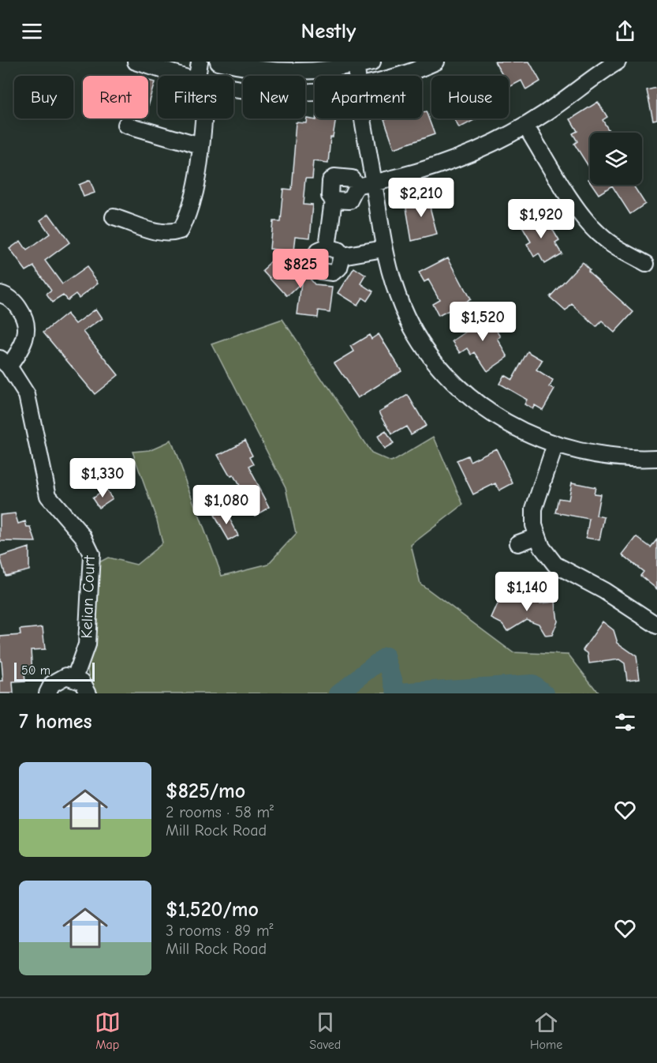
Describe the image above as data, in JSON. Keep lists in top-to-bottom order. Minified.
{"streets":{"street":["Kelian Court"]},"scale_bar":"50 m","page":{"header":"Nestly","chip":["Buy","Rent","Filters","New","Apartment","House"],"price":["$2,210","$1,920","$825","$1,520","$1,330","$1,080","$1,140"],"scale":"50 m","heading":"7 homes","list":[{"name":"$825/mo","note":"2 rooms · 58 m² · Mill Rock Road"},{"name":"$1,520/mo","note":"3 rooms · 89 m² · Mill Rock Road"}],"tabs":["Map","Saved","Home"]}}
